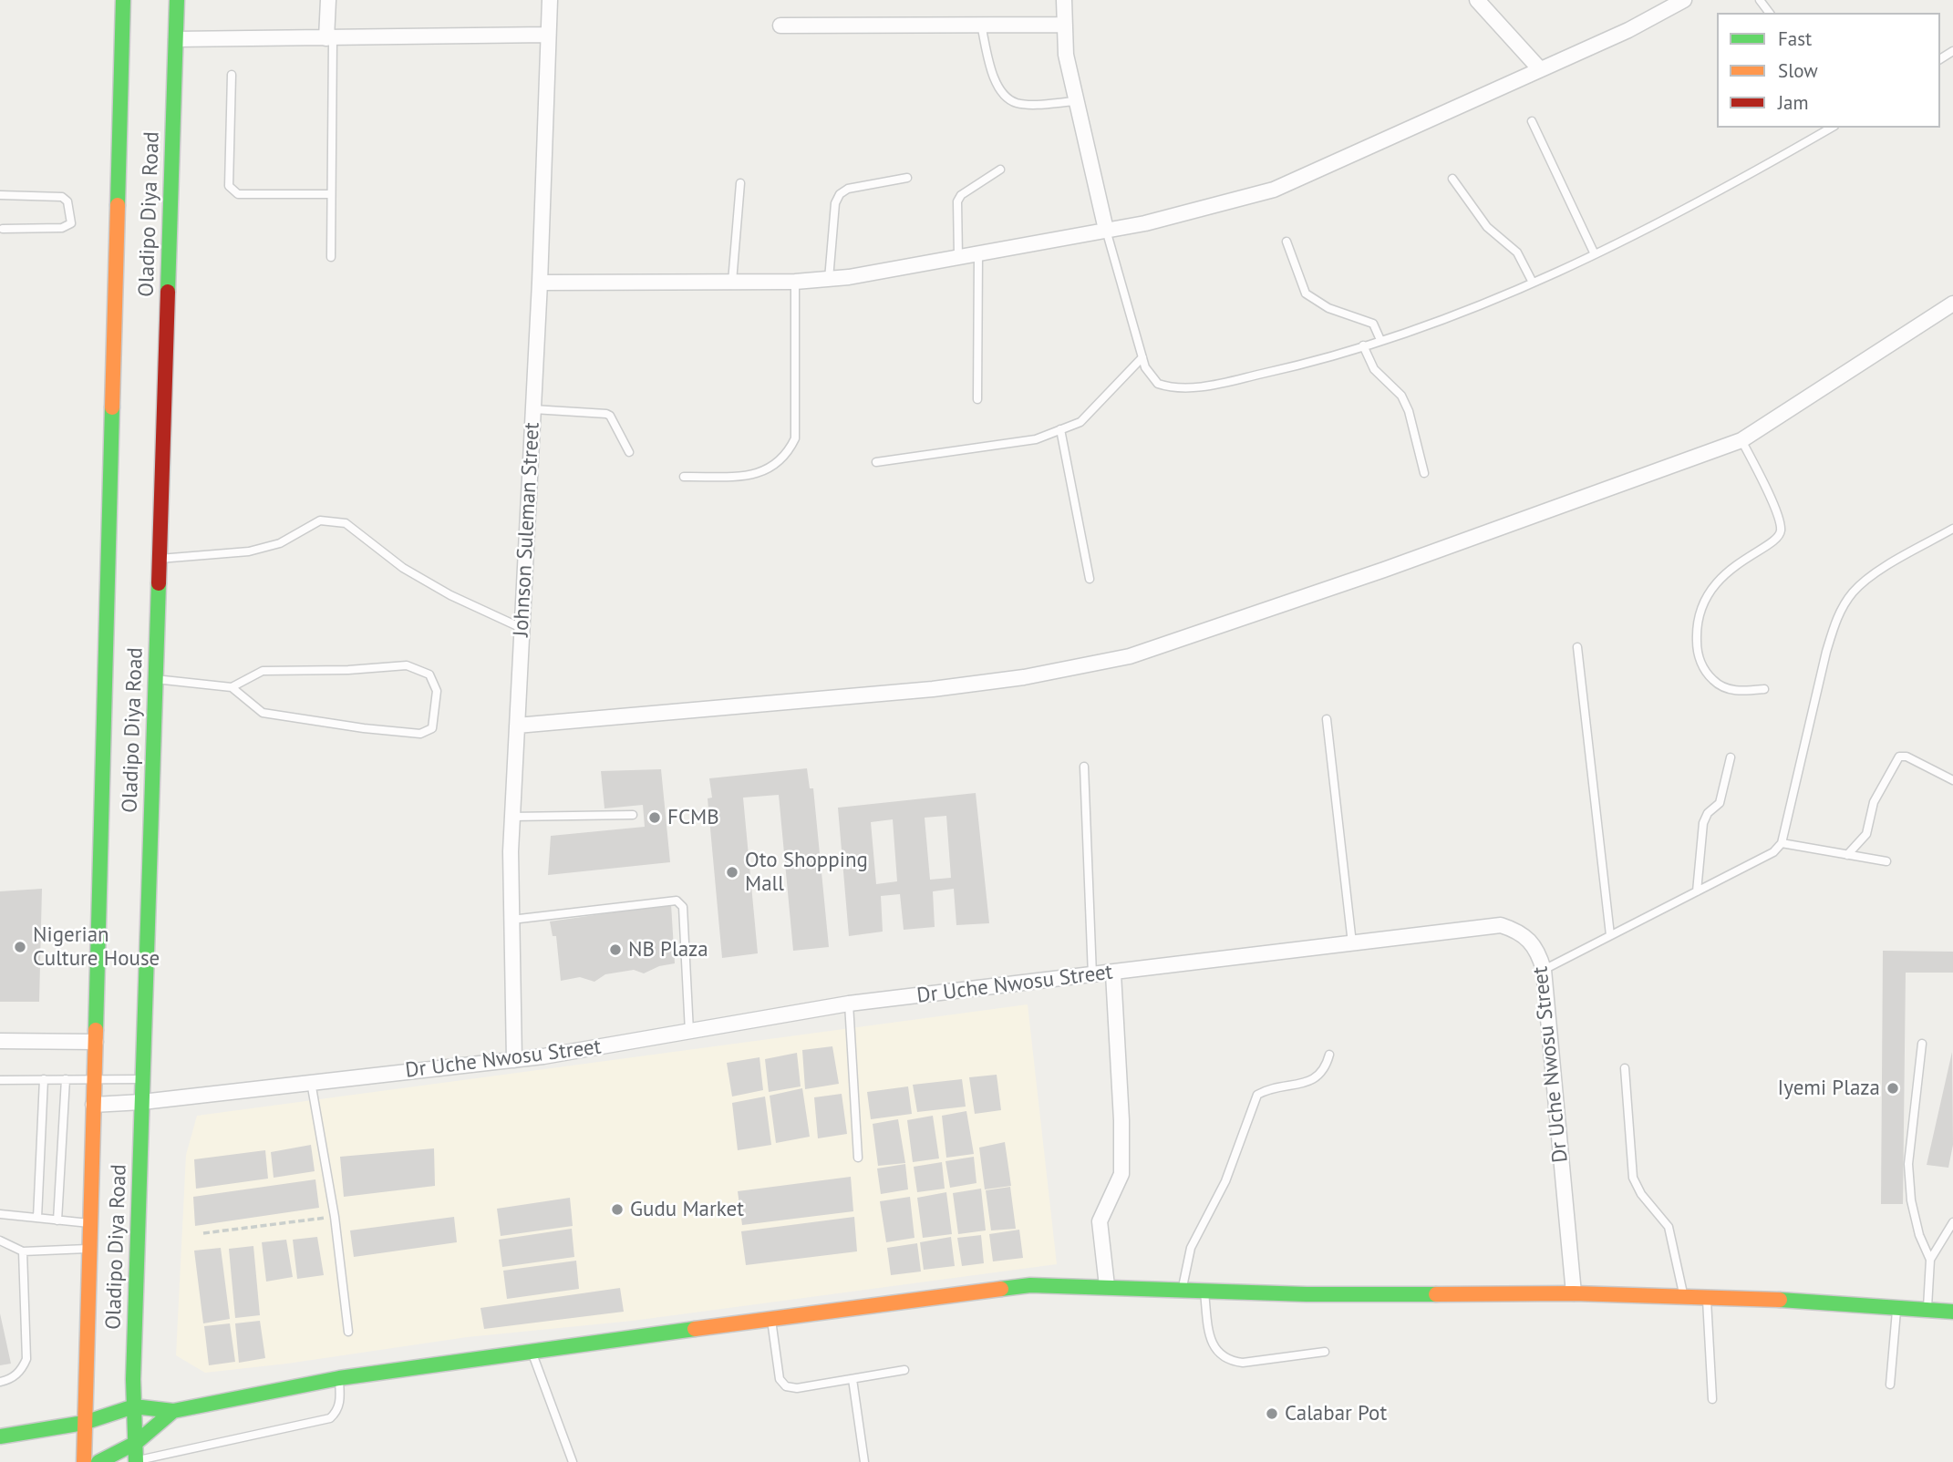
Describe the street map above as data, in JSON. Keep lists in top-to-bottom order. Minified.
{"streets":{"main road":["Oladipo Diya Road"],"street":["Johnson Suleman Street","Dr Uche Nwosu Street"]},"crossings":[["Oladipo Diya Road","Dr Uche Nwosu Street"],["Johnson Suleman Street","Dr Uche Nwosu Street"]],"places":["FCMB","Oto Shopping Mall","Nigerian Culture House","NB Plaza","Iyemi Plaza","Gudu Market","Calabar Pot"],"legend":["Fast","Slow","Jam"]}
